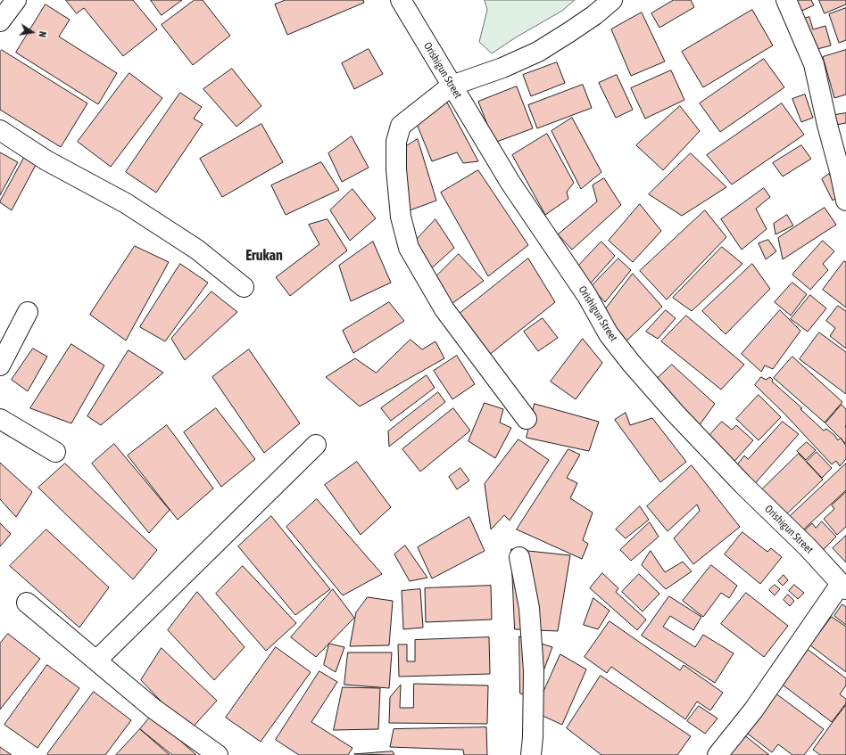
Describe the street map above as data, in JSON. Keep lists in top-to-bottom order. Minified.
{"streets":{"street":["Orishigun Street"]},"districts":["Erukan"],"north":"right"}
